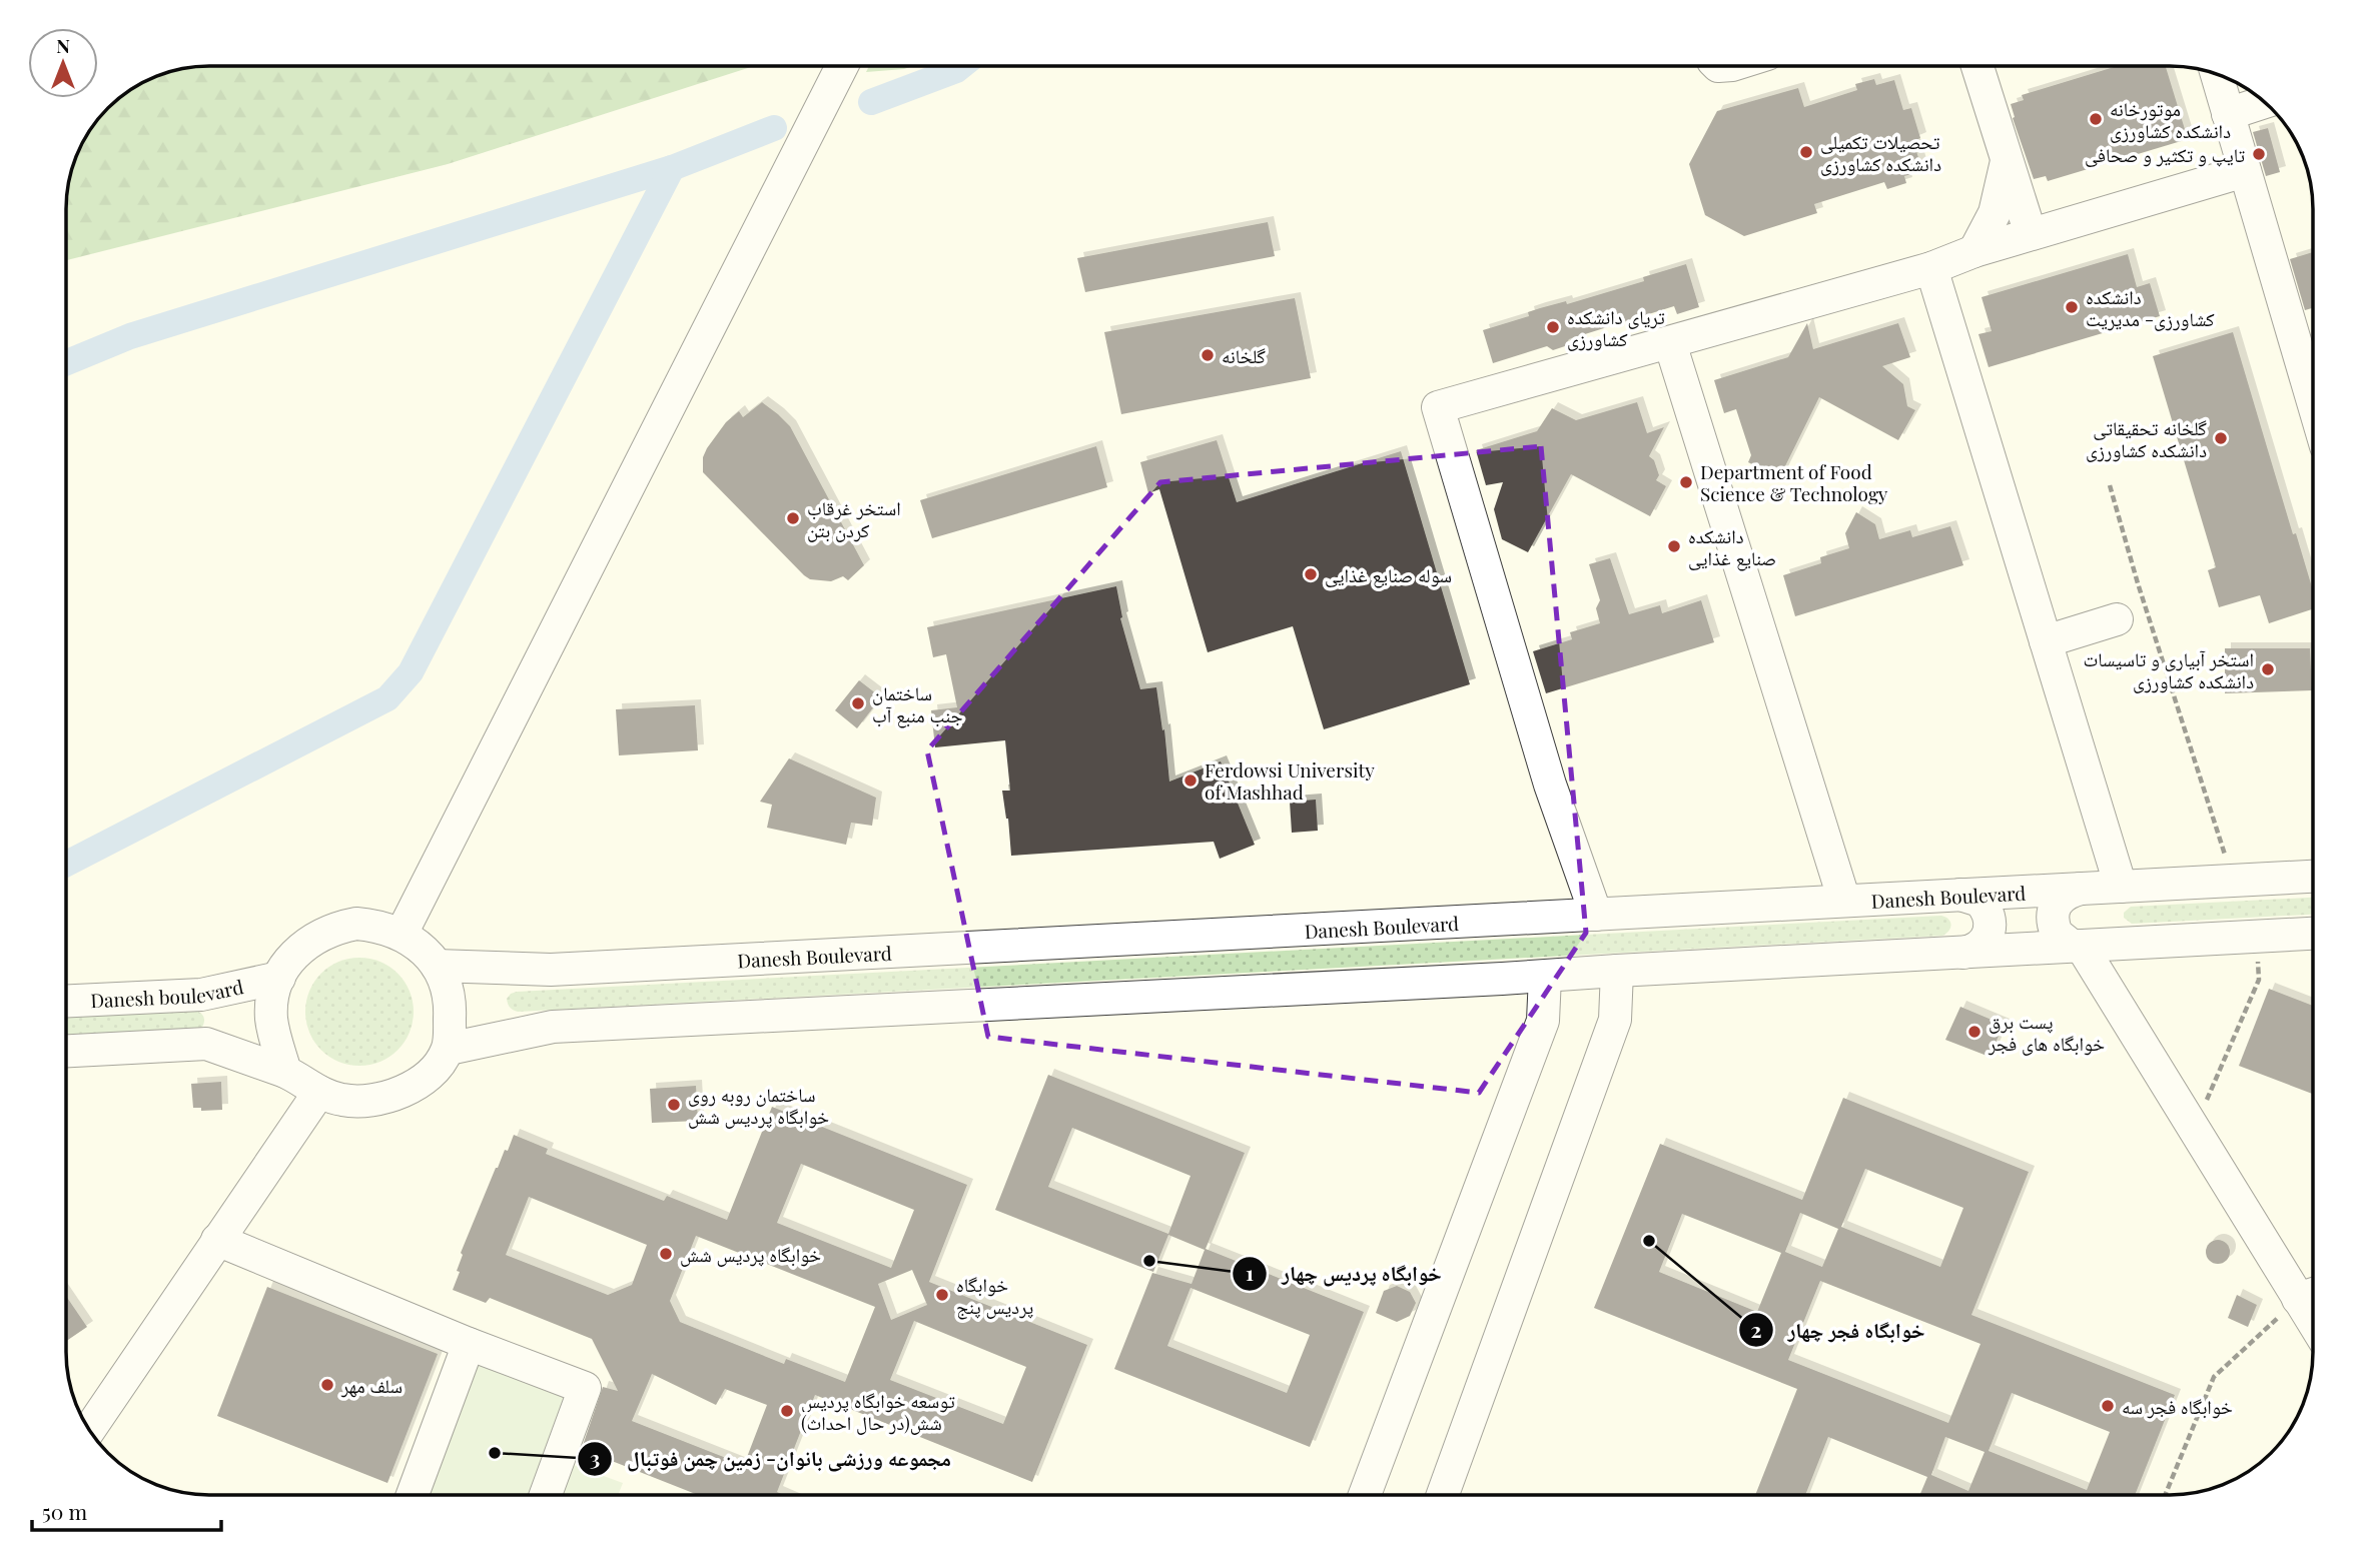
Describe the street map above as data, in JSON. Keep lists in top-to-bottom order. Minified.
{"streets":{"street":["Danesh Boulevard","Danesh boulevard"]},"crossings":[["Danesh Boulevard","Danesh boulevard"]],"places":["موتورخانه دانشکده کشاورزی","تحصیلات تکمیلی دانشکده کشاورزی","تایپ و تکثیر و صحافی","دانشکده کشاورزی- مدیریت","تریای دانشکده کشاورزی","گلخانه","گلخانه تحقیقاتی دانشکده کشاورزی","Department of Food Science & Technology","استخر غرقاب کردن بتن","دانشکده صنایع غذایی","سوله صنایع غذایی","استخر آبیاری و تاسیسات دانشکده کشاورزی","ساختمان جنب منبع آب","Ferdowsi University of Mashhad","پست برق خوابگاه های فجر","ساختمان روبه روی خوابگاه پردیس شش","خوابگاه فجر چهار","خوابگاه پردیس شش","خوابگاه پردیس چهار","خوابگاه پردیس پنج","سلف مهر","خوابگاه فجر سه","توسعه خوابگاه پردیس شش(در حال احداث)","مجموعه ورزشی بانوان- زمین چمن فوتبال"],"scale_bar":"50 m","north":"top"}
